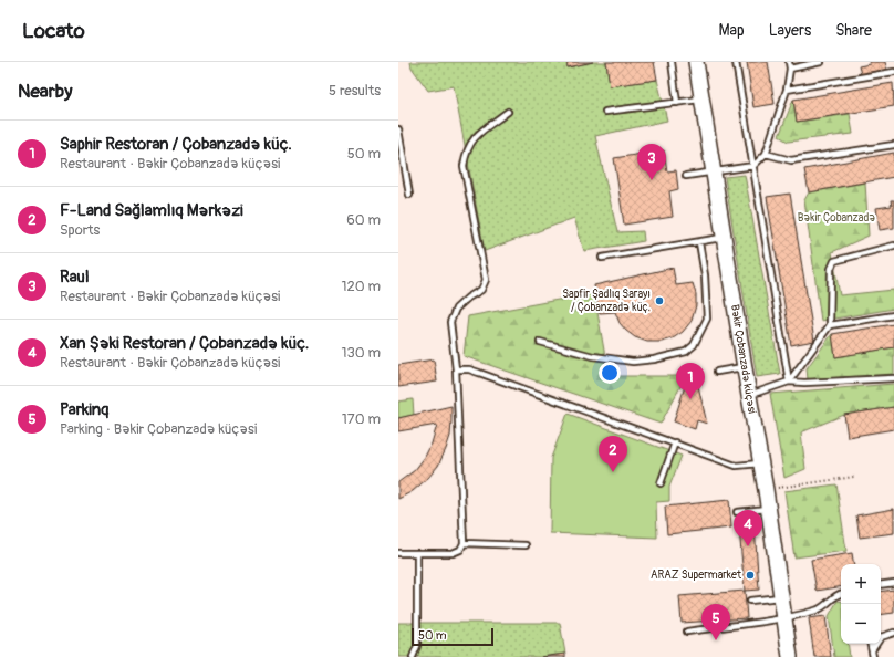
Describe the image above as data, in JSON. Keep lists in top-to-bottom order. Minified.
{"streets":{"street":["Bəkir Çobanzadə küçəsi"]},"parks":["Bəkir Çobanzadə"],"places":["Sapfir Şadlıq Sarayı / Çobanzadə küç.","ARAZ Supermarket"],"scale_bar":"50 m","page":{"header":"Locato","nav":["Map","Layers","Share"],"heading":["Nearby","5 results"],"list":[{"mark":"1","name":"Saphir Restoran / Çobanzadə küç.","note":"Restaurant · Bəkir Çobanzadə küçəsi","value":"50 m"},{"mark":"2","name":"F-Land Sağlamlıq Mərkəzi","note":"Sports","value":"60 m"},{"mark":"3","name":"Raul","note":"Restaurant · Bəkir Çobanzadə küçəsi","value":"120 m"},{"mark":"4","name":"Xan Şəki Restoran / Çobanzadə küç.","note":"Restaurant · Bəkir Çobanzadə küçəsi","value":"130 m"},{"mark":"5","name":"Parkinq","note":"Parking · Bəkir Çobanzadə küçəsi","value":"170 m"}],"pins":["3","1","2","4","5"],"map_buttons":["+","−"],"scale":"50 m"}}
